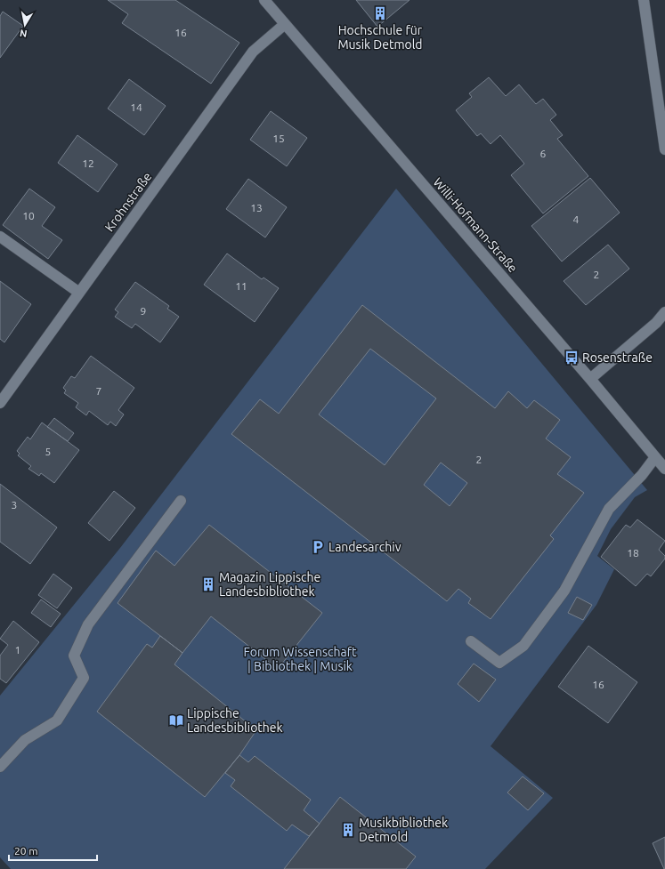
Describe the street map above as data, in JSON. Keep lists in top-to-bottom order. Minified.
{"streets":{"street":["Krohnstraße","Willi-Hofmann-Straße"]},"crossings":[["Krohnstraße","Willi-Hofmann-Straße"]],"parks":["Forum Wissenschaft | Bibliothek | Musik"],"places":{"building":["Hochschule für Musik Detmold","Magazin Lippische Landesbibliothek","Musikbibliothek Detmold"],"bus stop":["Rosenstraße"],"parking":["Landesarchiv"],"library":["Lippische Landesbibliothek"]},"house_numbers":["16","14","15","6","12","13","10","4","2","11","9","7","5","2","3","18","1","16"],"scale_bar":"20 m","north":"bottom"}
